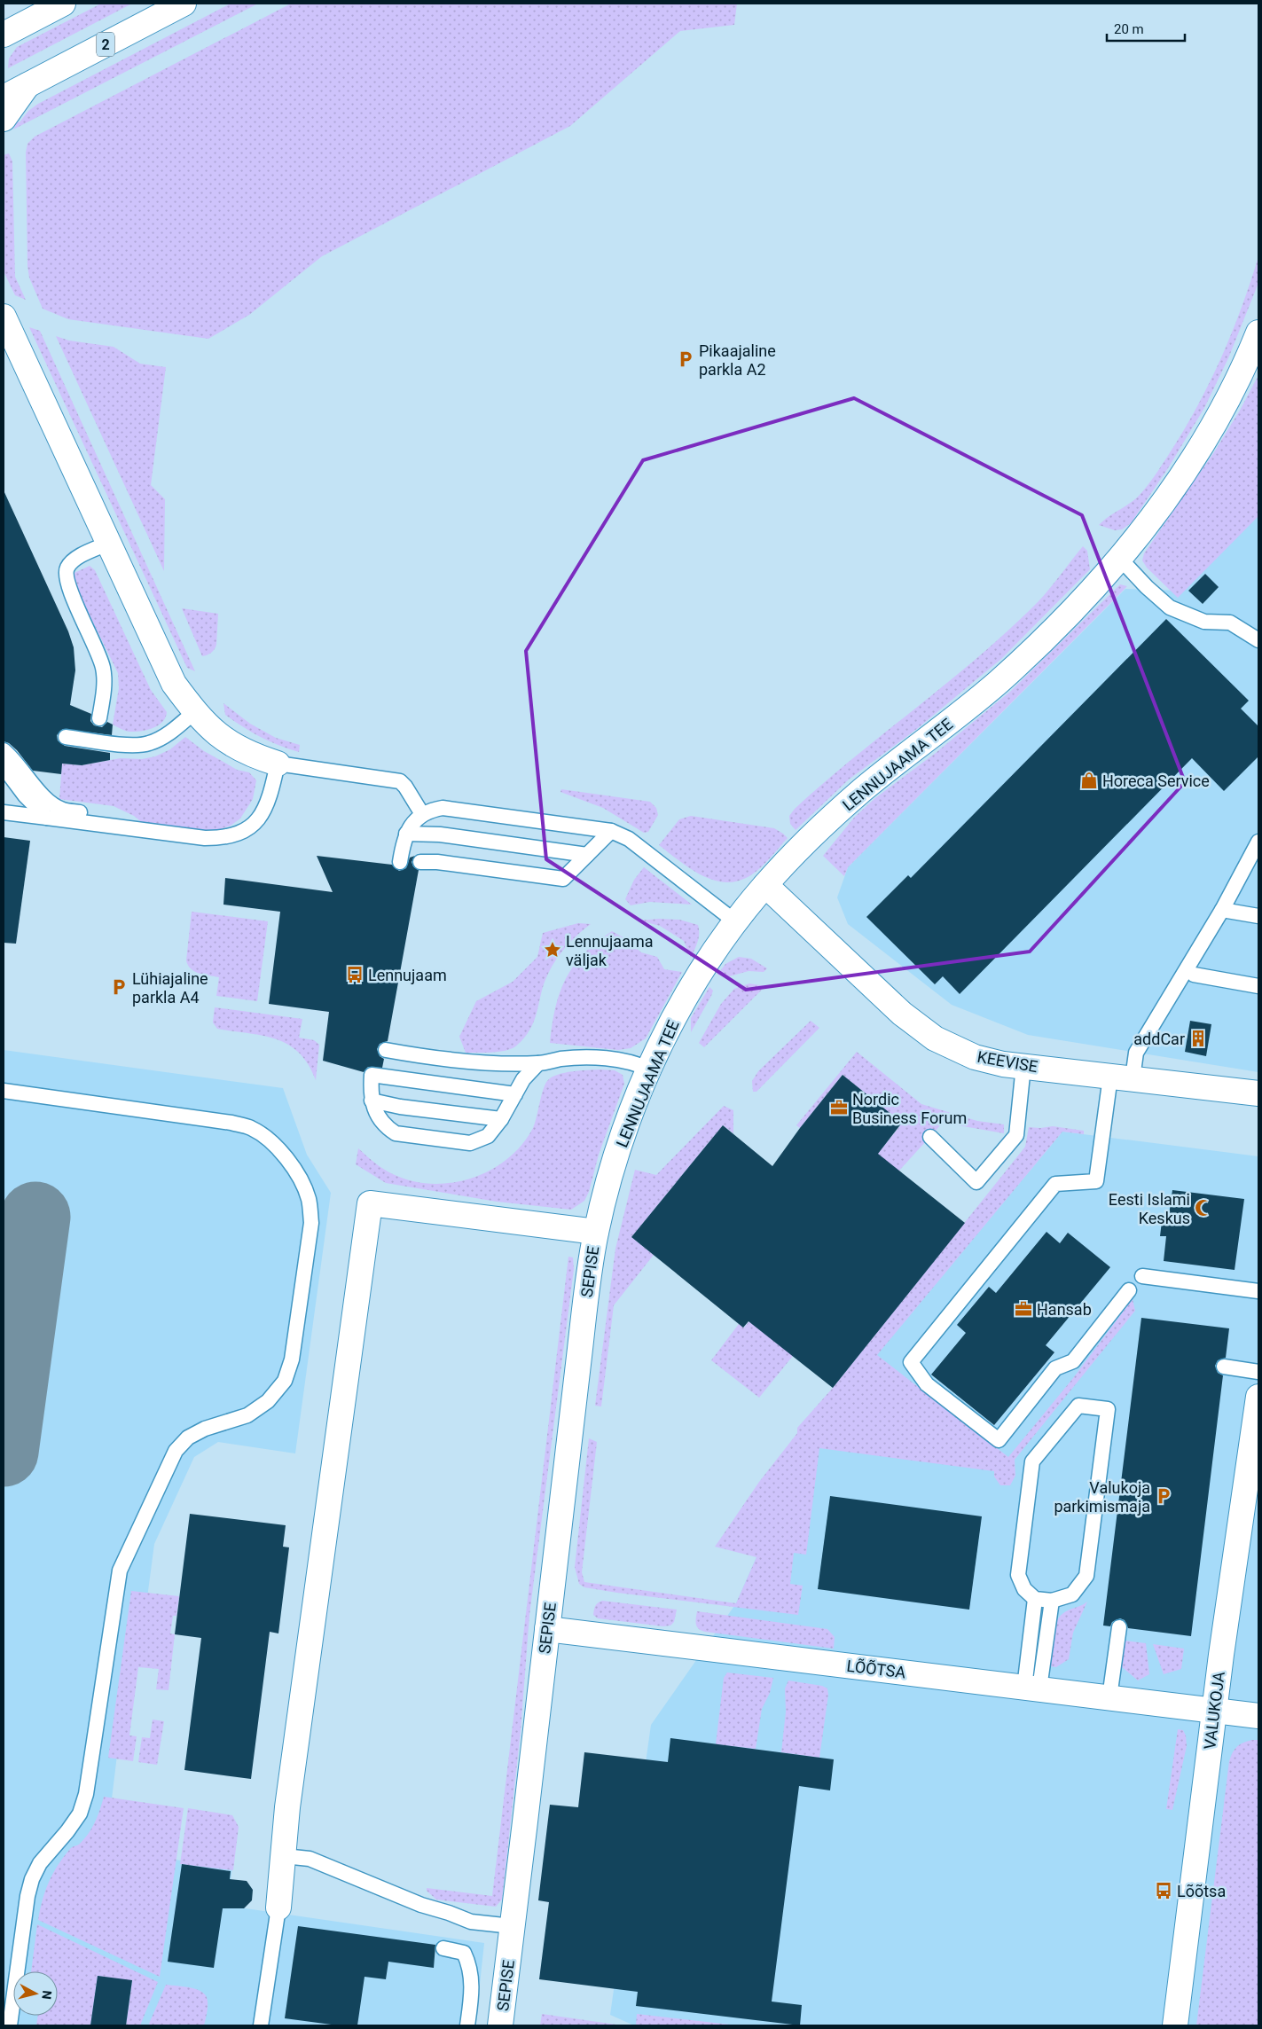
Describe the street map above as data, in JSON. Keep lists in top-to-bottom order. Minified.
{"streets":{"main road":["2","LENNUJAAMA TEE","KEEVISE","SEPISE","LÕÕTSA","VALUKOJA"]},"crossings":[["LENNUJAAMA TEE","KEEVISE"],["LENNUJAAMA TEE","SEPISE"],["SEPISE","LÕÕTSA"],["LÕÕTSA","VALUKOJA"]],"places":{"parking":["Pikaajaline parkla A2","Lühiajaline parkla A4","Valukoja parkimismaja"],"shop":["Horeca Service"],"place":["Lennujaama väljak"],"bus stop":["Lennujaam","Lõõtsa"],"building":["addCar"],"office":["Nordic Business Forum","Hansab"],"mosque":["Eesti Islami Keskus"]},"scale_bar":"20 m","north":"right"}
